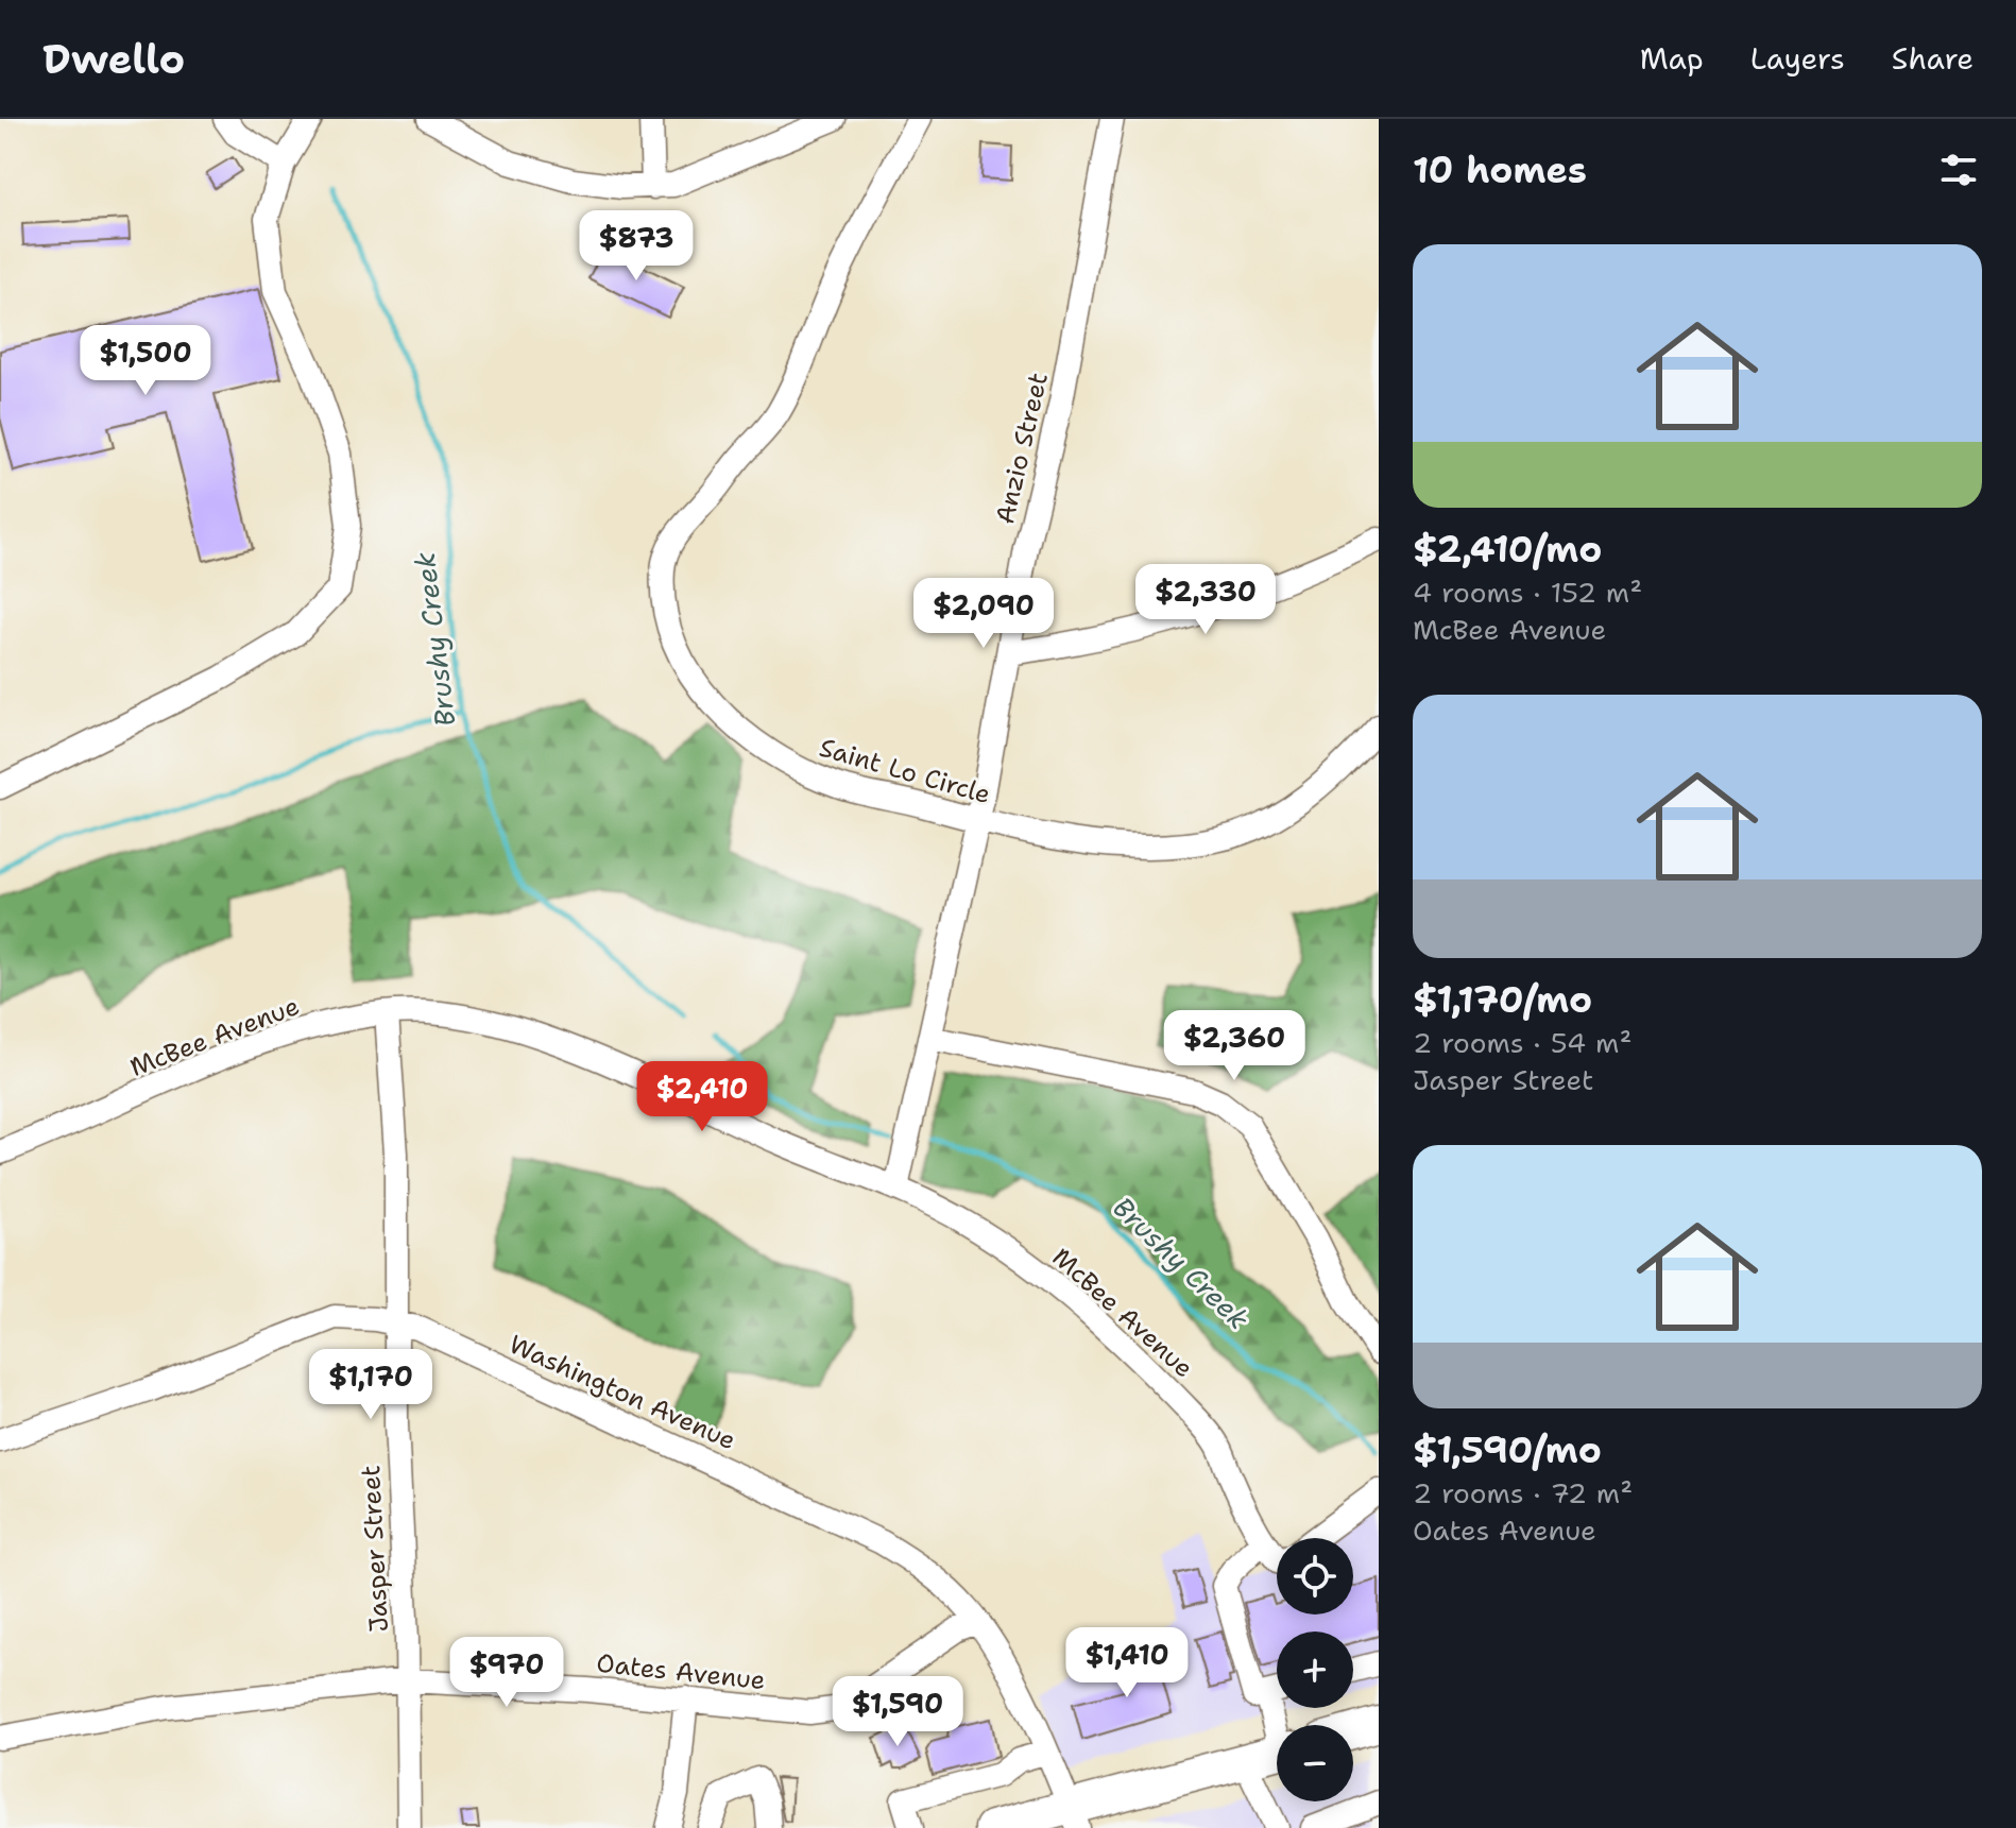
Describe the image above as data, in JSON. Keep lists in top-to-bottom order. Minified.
{"streets":{"street":["Anzio Street","Saint Lo Circle","McBee Avenue","Washington Avenue","Jasper Street","Oates Avenue"]},"crossings":[["Anzio Street","Saint Lo Circle"],["Anzio Street","McBee Avenue"],["McBee Avenue","Jasper Street"],["Washington Avenue","Jasper Street"],["Washington Avenue","Oates Avenue"],["Jasper Street","Oates Avenue"]],"water":["Brushy Creek"],"page":{"header":"Dwello","nav":["Map","Layers","Share"],"heading":"10 homes","price":["$873","$1,500","$2,330","$2,090","$2,360","$2,410","$1,170","$1,410","$970","$1,590"],"list":[{"name":"$2,410/mo","note":"4 rooms · 152 m² · McBee Avenue"},{"name":"$1,170/mo","note":"2 rooms · 54 m² · Jasper Street"},{"name":"$1,590/mo","note":"2 rooms · 72 m² · Oates Avenue"}],"map_buttons":["+","−"]}}
